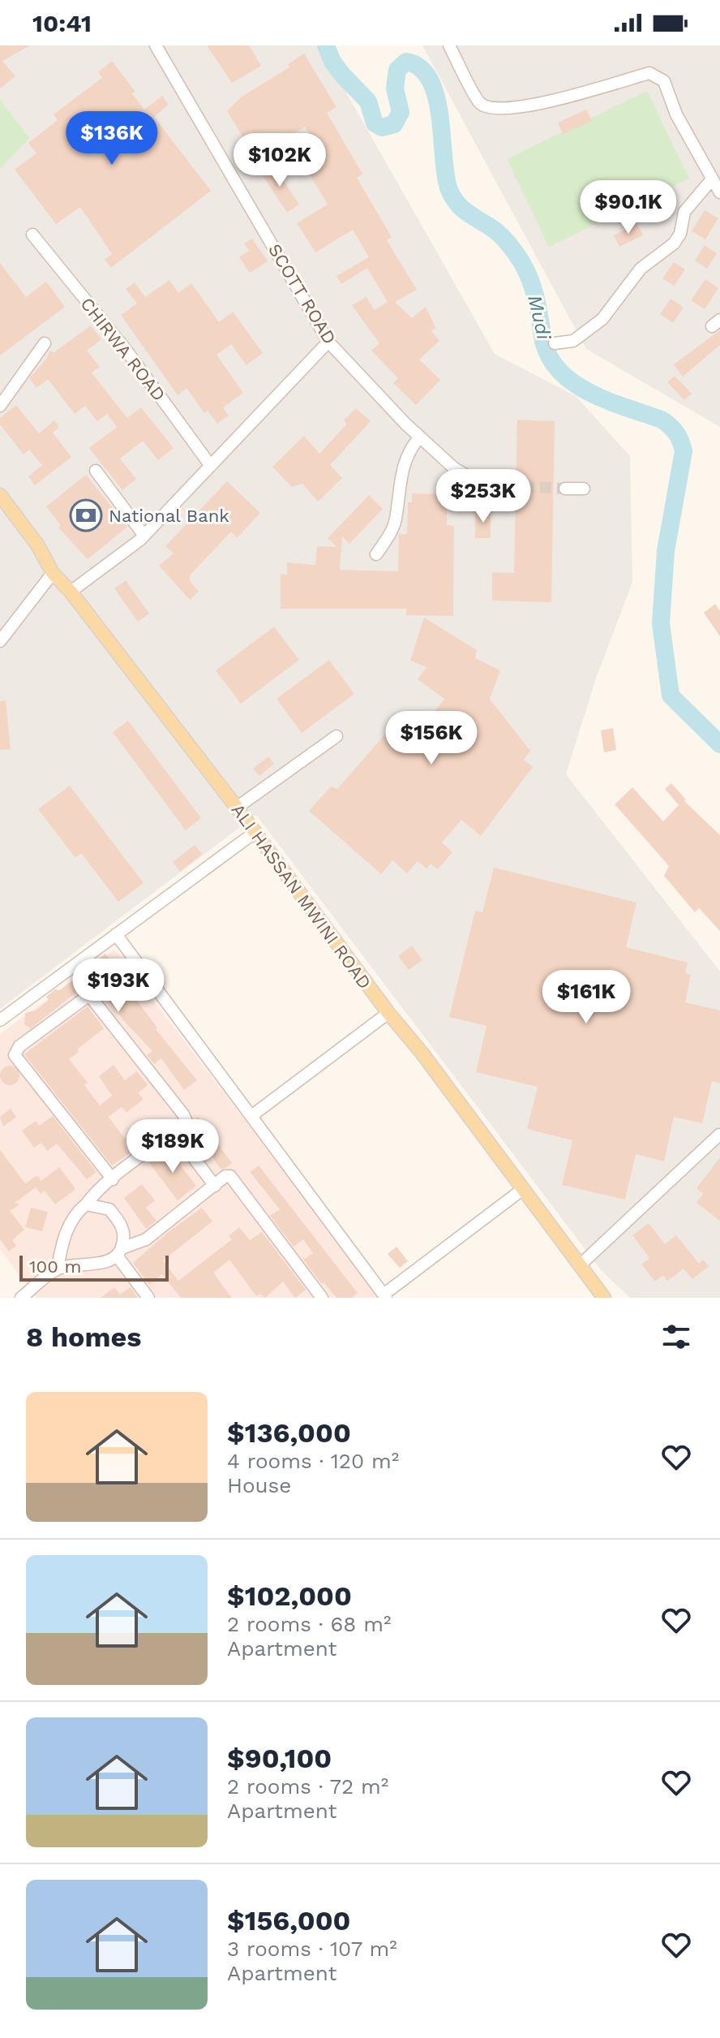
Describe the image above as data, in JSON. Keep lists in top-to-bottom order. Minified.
{"streets":{"main road":["ALI HASSAN MWINI ROAD"],"street":["SCOTT ROAD","CHIRWA ROAD"]},"water":["Mudi"],"places":{"bank":["National Bank"]},"scale_bar":"100 m","page":{"status":"10:41","price":["$136K","$102K","$90.1K","$253K","$156K","$193K","$161K","$189K"],"scale":"100 m","heading":"8 homes","list":[{"name":"$136,000","note":"4 rooms · 120 m² · House"},{"name":"$102,000","note":"2 rooms · 68 m² · Apartment"},{"name":"$90,100","note":"2 rooms · 72 m² · Apartment"},{"name":"$156,000","note":"3 rooms · 107 m² · Apartment"}]}}
